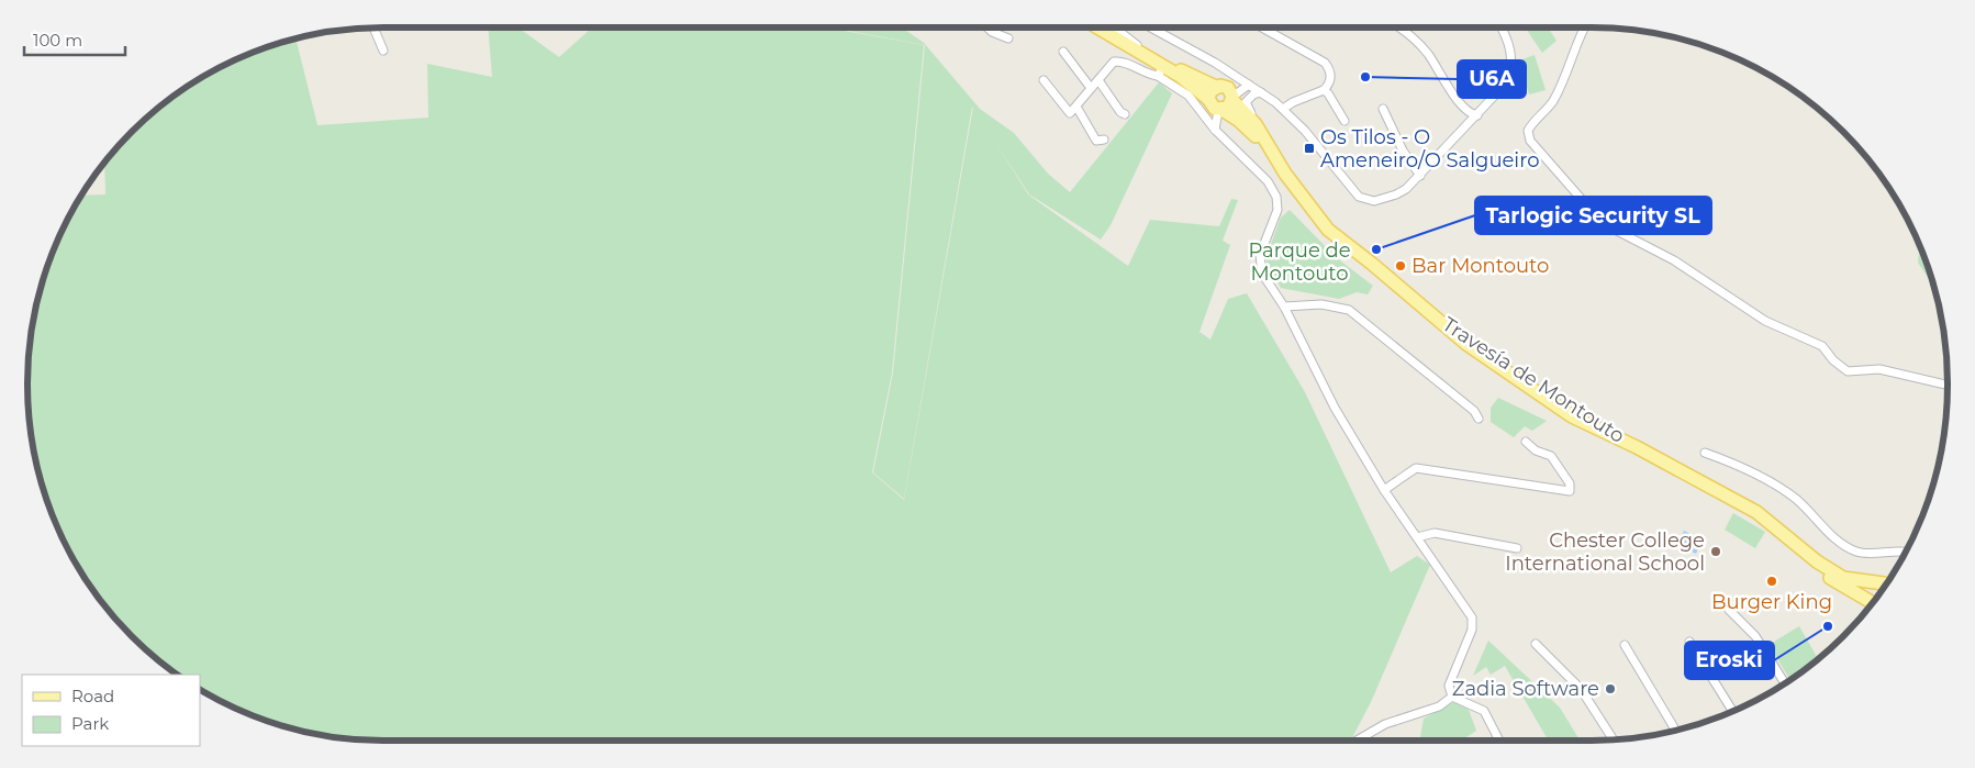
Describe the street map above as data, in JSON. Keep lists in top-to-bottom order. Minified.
{"streets":{"main road":["Travesía de Montouto"]},"parks":["Parque de Montouto"],"places":{"other":["U6A","Tarlogic Security SL","Bar Montouto","Chester College International School","Burger King","Eroski","Zadia Software"],"transit":["Os Tilos - O Ameneiro/O Salgueiro"]},"legend":["Road","Park"],"scale_bar":"100 m"}
